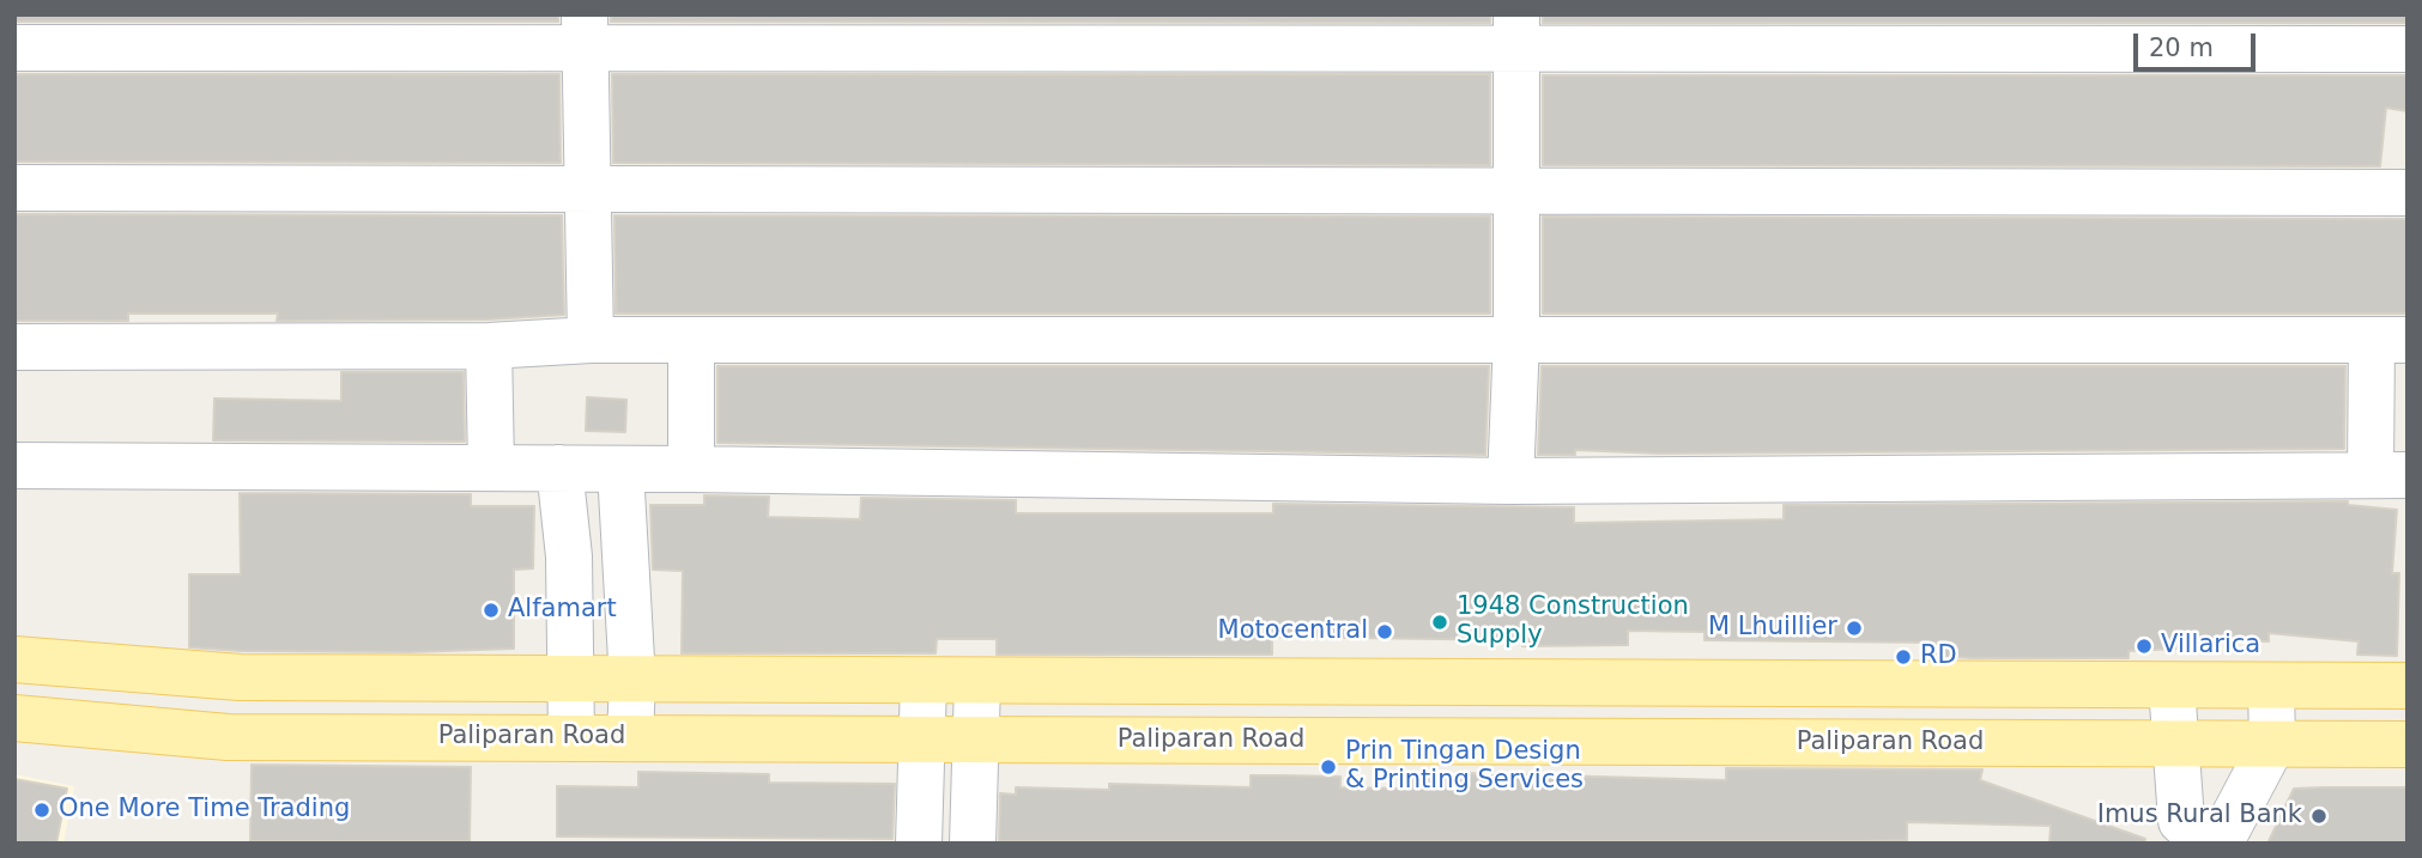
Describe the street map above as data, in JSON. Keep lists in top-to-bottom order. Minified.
{"streets":{"main road":["Paliparan Road"]},"places":["Alfamart","1948 Construction Supply","M Lhuillier","Motocentral","Villarica","RD","Prin Tingan Design & Printing Services","One More Time Trading","Imus Rural Bank"],"scale_bar":"20 m"}
